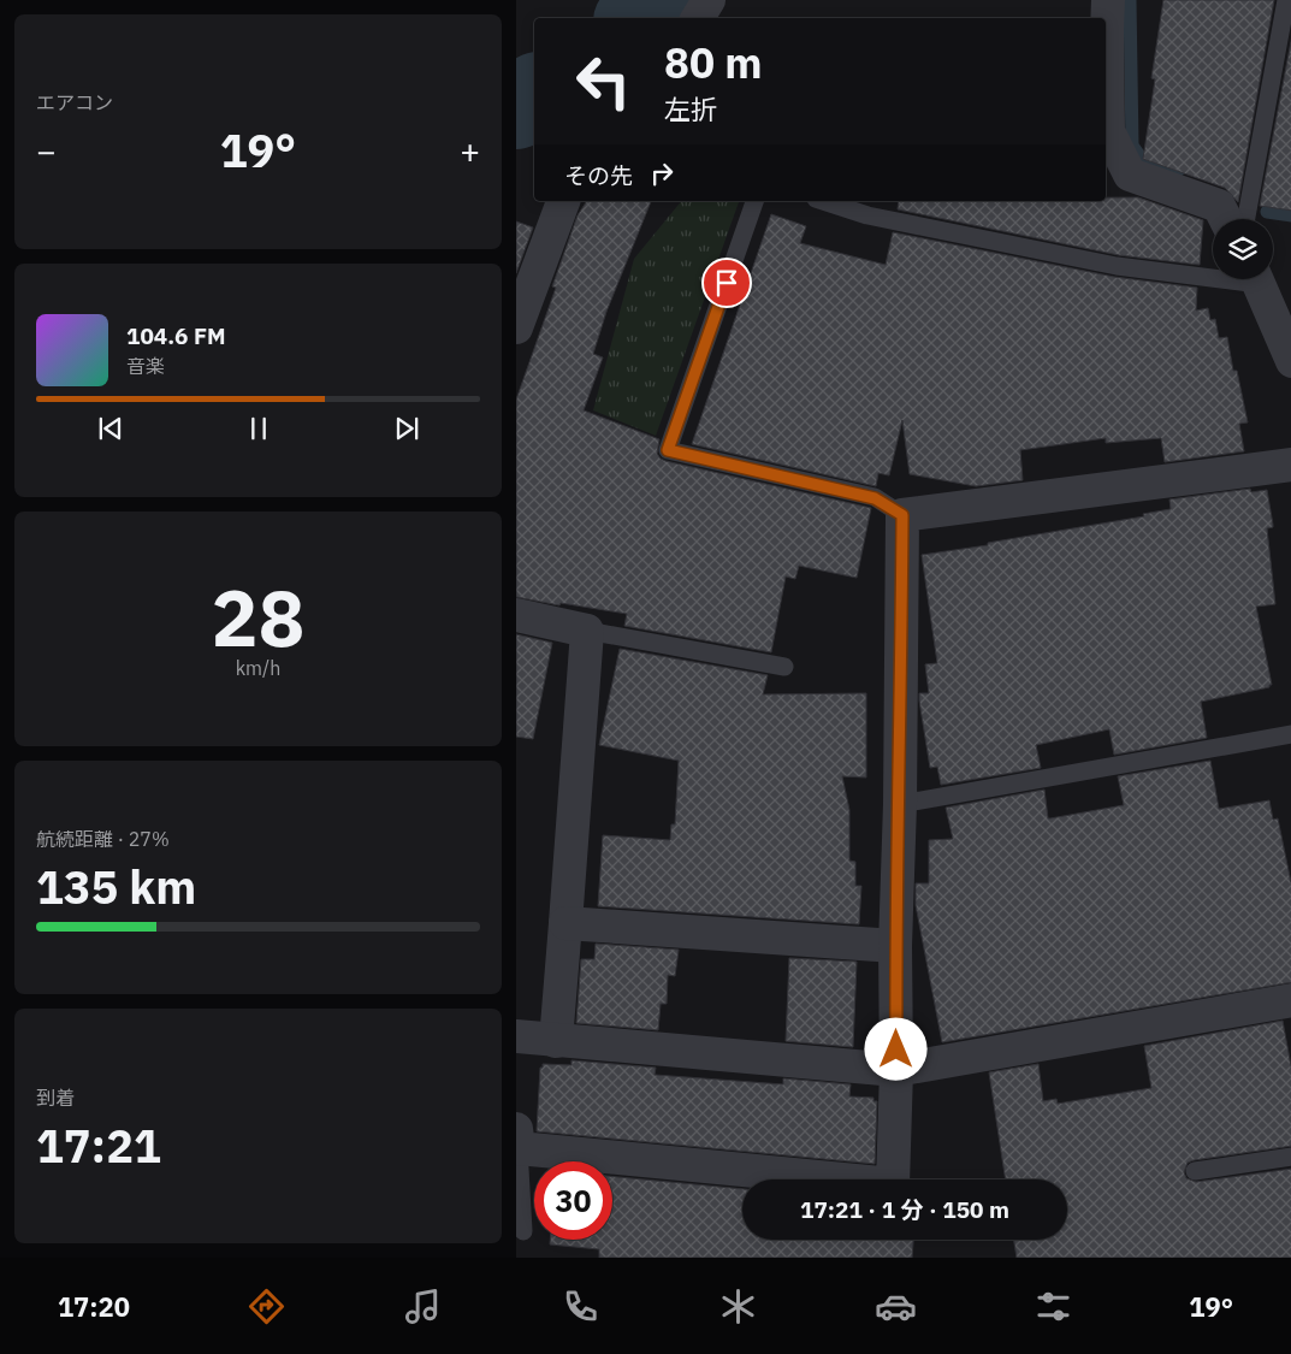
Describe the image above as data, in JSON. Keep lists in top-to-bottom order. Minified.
{"page":{"tile":["エアコン",["28","km/h"],["航続距離 · 27%","135 km"],["到着","17:21"]],"turn":["80 m","左折"],"heat":["−","19°","+"],"then":"その先","song":["104.6 FM","音楽"],"limit":"30","trip":"17:21 · 1 分 · 150 m","tabs":["17:20","19°"]}}
